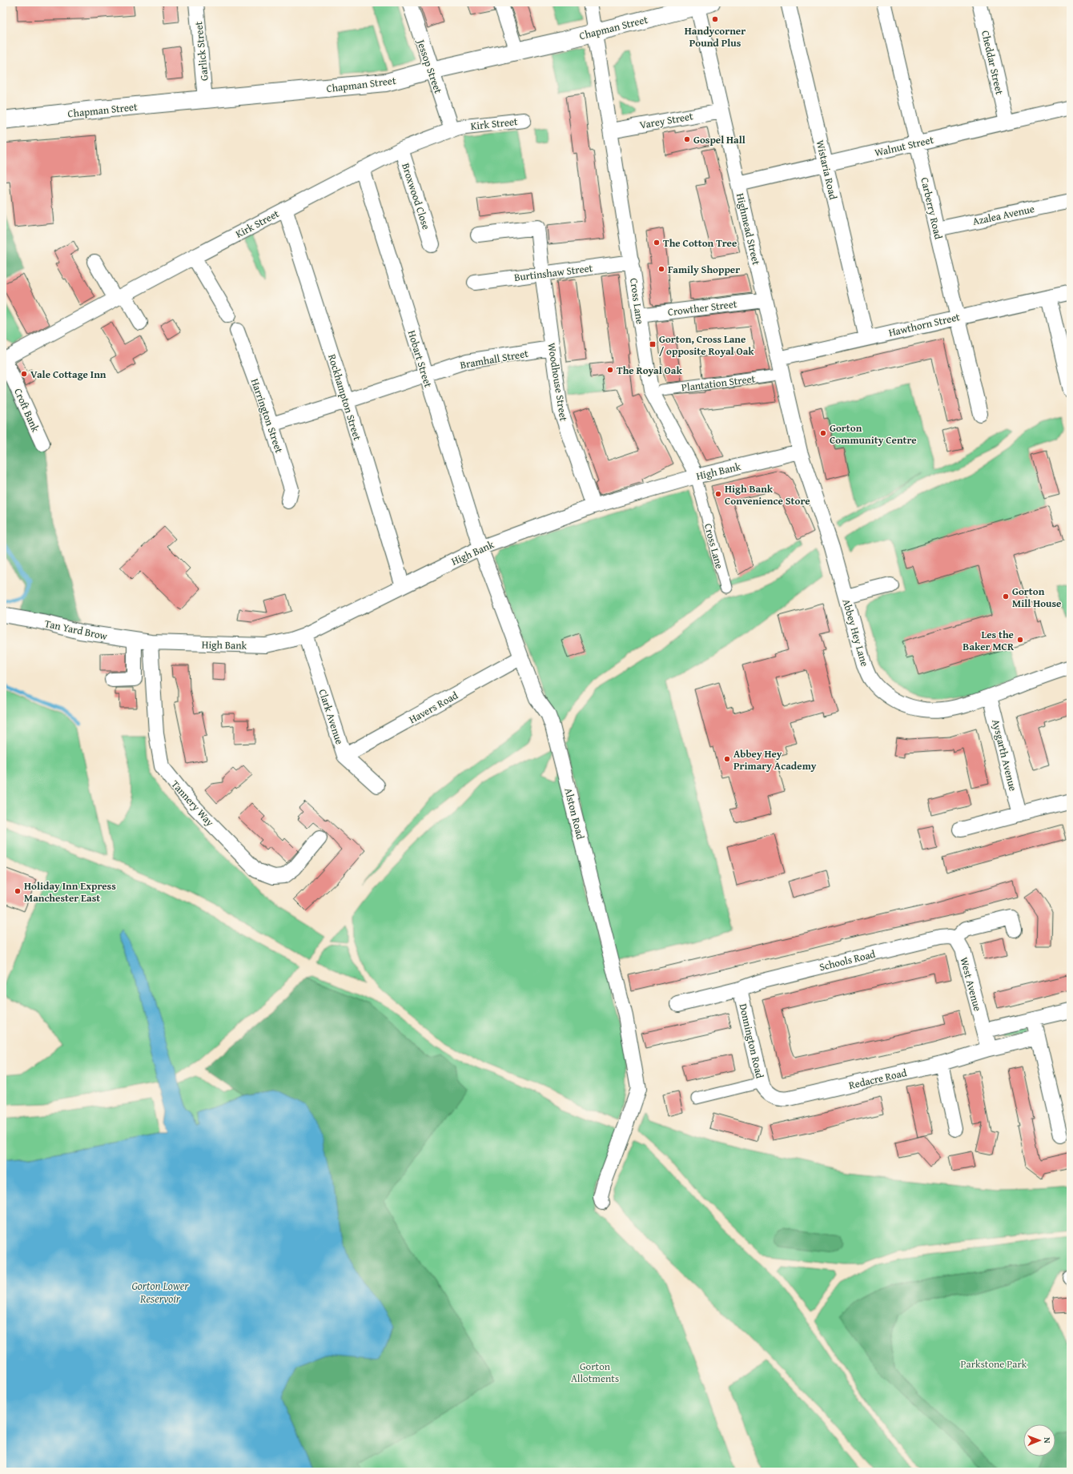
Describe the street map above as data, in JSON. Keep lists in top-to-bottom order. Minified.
{"streets":{"street":["Chapman Street","Garlick Street","Cheddar Street","Jessop Street","Varey Street","Kirk Street","Walnut Street","Wistaria Road","Broxwood Close","Carberry Road","Azalea Avenue","Highmead Street","Burtinshaw Street","Cross Lane","Crowther Street","Hawthorn Street","Hobart Street","Bramhall Street","Woodhouse Street","Plantation Street","Rockhampton Street","Croft Bank","Harrington Street","High Bank","Tan Yard Brow","Abbey Hey Lane","Havers Road","Clark Avenue","Aysgarth Avenue","Tannery Way","Alston Road","Schools Road","West Avenue","Donnington Road","Redacre Road"]},"crossings":[["Chapman Street","Garlick Street"],["Chapman Street","Jessop Street"],["Chapman Street","Highmead Street"],["Chapman Street","Cross Lane"],["Cheddar Street","Walnut Street"],["Jessop Street","Kirk Street"],["Varey Street","Highmead Street"],["Varey Street","Cross Lane"],["Kirk Street","Broxwood Close"],["Kirk Street","Hobart Street"],["Kirk Street","Rockhampton Street"],["Kirk Street","Croft Bank"],["Walnut Street","Wistaria Road"],["Walnut Street","Carberry Road"],["Walnut Street","Highmead Street"],["Wistaria Road","Hawthorn Street"],["Carberry Road","Azalea Avenue"],["Carberry Road","Hawthorn Street"],["Highmead Street","Crowther Street"],["Highmead Street","Hawthorn Street"],["Highmead Street","High Bank"],["Highmead Street","Abbey Hey Lane"],["Burtinshaw Street","Cross Lane"],["Burtinshaw Street","Woodhouse Street"],["Cross Lane","Crowther Street"],["Cross Lane","High Bank"],["Hobart Street","Bramhall Street"],["Hobart Street","High Bank"],["Hobart Street","Alston Road"],["Bramhall Street","Woodhouse Street"],["Bramhall Street","Rockhampton Street"],["Bramhall Street","Harrington Street"],["Woodhouse Street","High Bank"],["Rockhampton Street","High Bank"],["High Bank","Tan Yard Brow"],["High Bank","Abbey Hey Lane"],["High Bank","Clark Avenue"],["High Bank","Tannery Way"],["High Bank","Alston Road"],["Tan Yard Brow","Tannery Way"],["Abbey Hey Lane","Aysgarth Avenue"],["Havers Road","Clark Avenue"],["Havers Road","Alston Road"],["Schools Road","West Avenue"],["Schools Road","Donnington Road"],["Donnington Road","Redacre Road"]],"water":["Gorton Lower Reservoir"],"parks":["Parkstone Park","Gorton Allotments"],"places":{"other":["Handycorner Pound Plus","Gospel Hall","The Cotton Tree","Family Shopper","The Royal Oak","Vale Cottage Inn","Gorton Community Centre","High Bank Convenience Store","Gorton Mill House","Les the Baker MCR","Abbey Hey Primary Academy","Holiday Inn Express Manchester East"],"transit":["Gorton, Cross Lane / opposite Royal Oak"]},"north":"right"}
